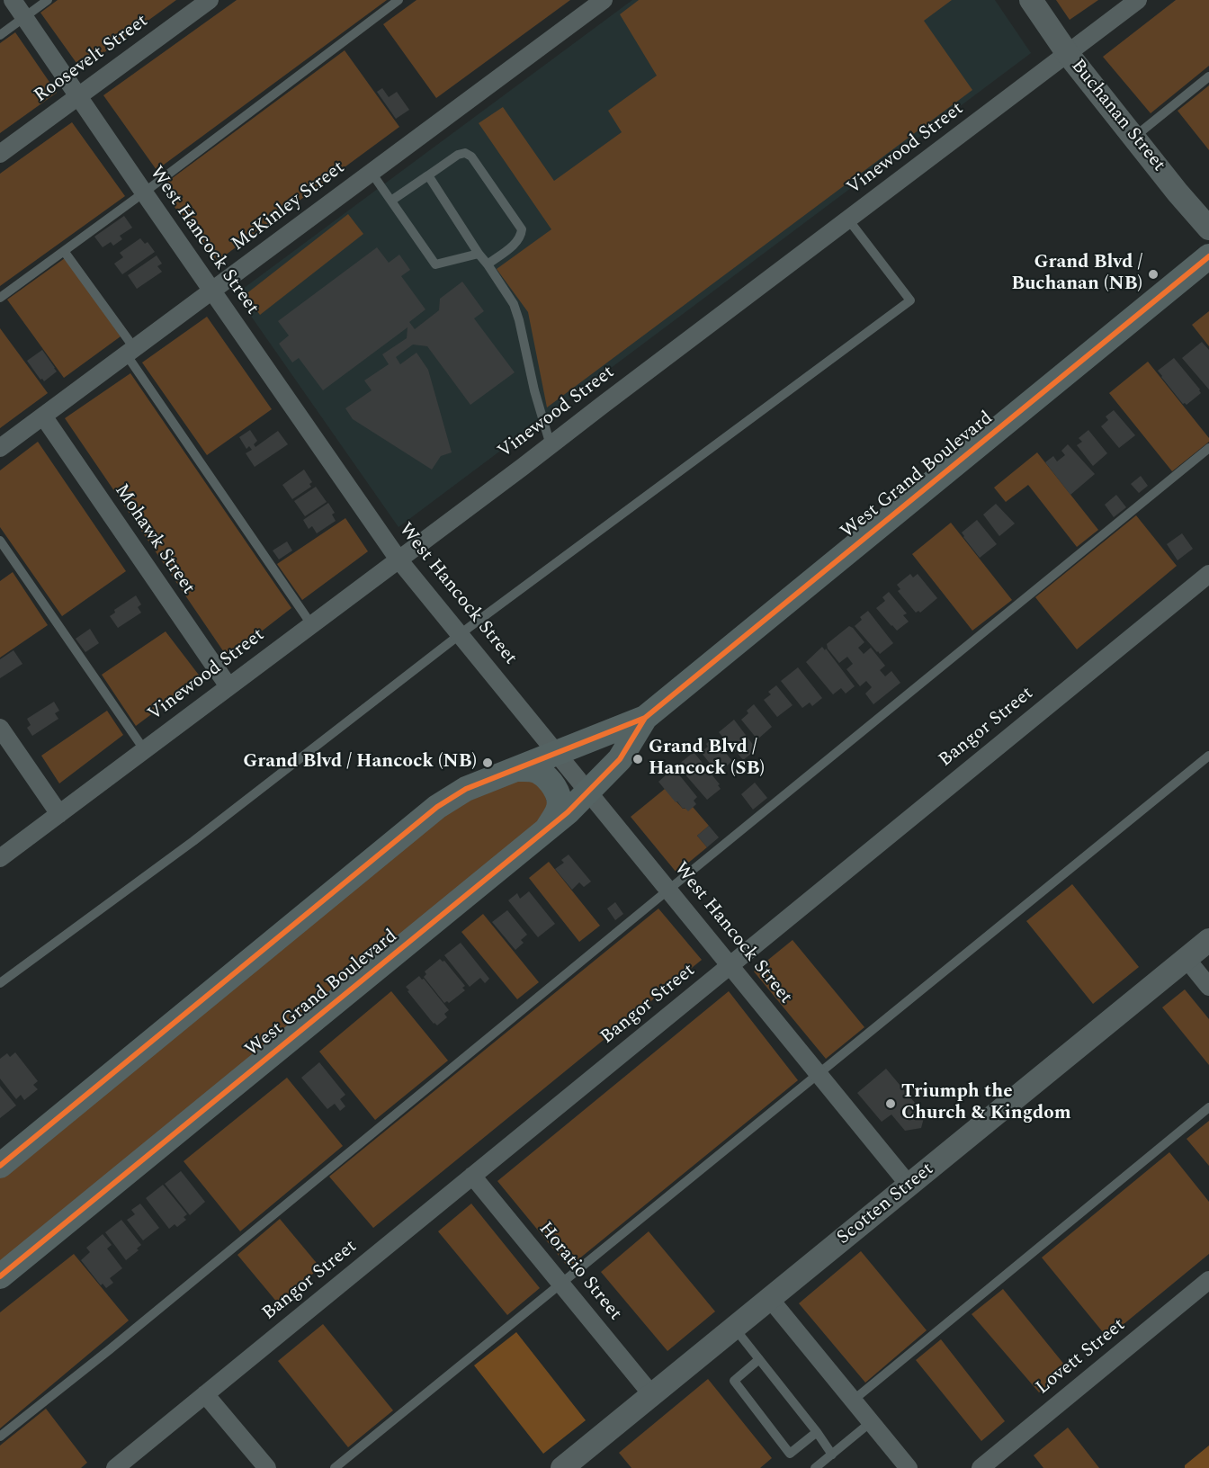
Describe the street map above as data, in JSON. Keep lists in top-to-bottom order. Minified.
{"streets":{"main road":["West Grand Boulevard"],"street":["Roosevelt Street","Buchanan Street","Vinewood Street","McKinley Street","West Hancock Street","Mohawk Street","Bangor Street","Scotten Street","Horatio Street","Lovett Street"]},"crossings":[["Roosevelt Street","West Hancock Street"],["Buchanan Street","Vinewood Street"],["Vinewood Street","West Hancock Street"],["Vinewood Street","Mohawk Street"],["McKinley Street","West Hancock Street"],["McKinley Street","Mohawk Street"],["West Hancock Street","West Grand Boulevard"],["West Hancock Street","Bangor Street"],["West Hancock Street","Scotten Street"],["Bangor Street","Horatio Street"],["Scotten Street","Horatio Street"]],"places":["Grand Blvd / Buchanan (NB)","Grand Blvd / Hancock (SB)","Grand Blvd / Hancock (NB)","Triumph the Church & Kingdom"]}
